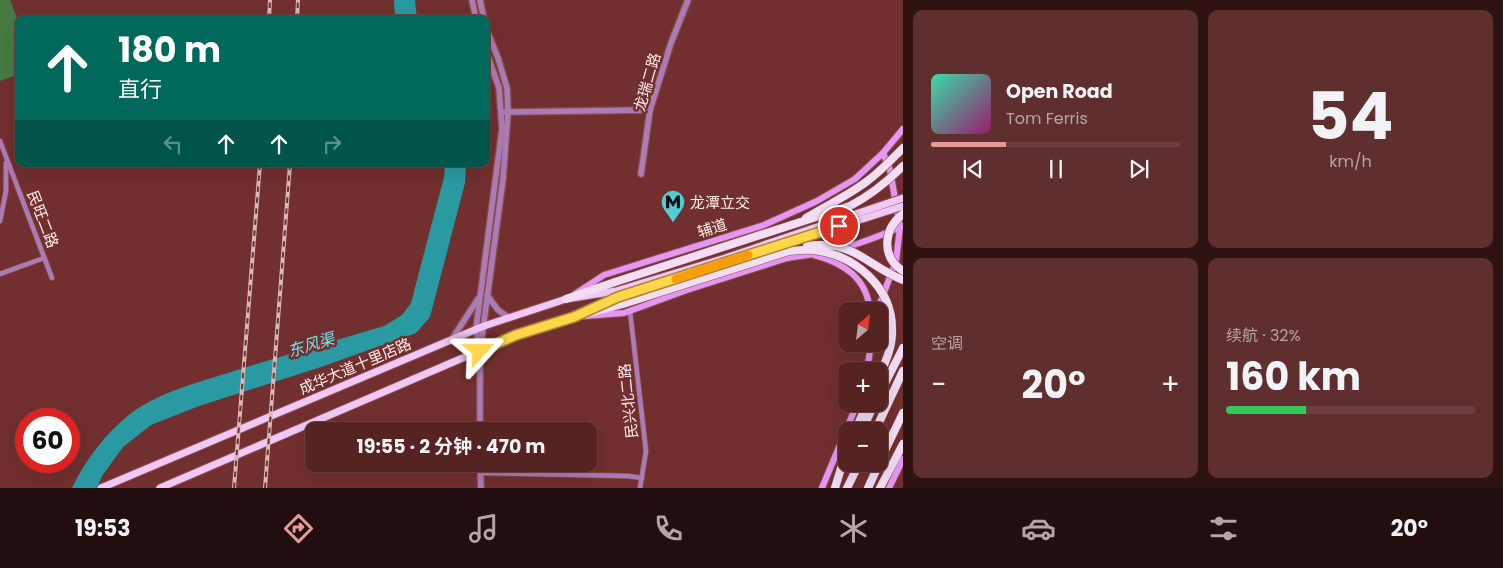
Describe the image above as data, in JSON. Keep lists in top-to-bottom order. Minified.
{"streets":{"main road":["辅道","成华大道十里店路"],"street":["龙瑞二路","民旺二路","民兴北二路"]},"crossings":[["辅道","成华大道十里店路"]],"water":["东风渠"],"places":{"metro station":["龙潭立交"]},"north":"top right","page":{"tile":[["54","km/h"],"空调",["续航 · 32%","160 km"]],"turn":["180 m","直行"],"song":["Open Road","Tom Ferris"],"map_buttons":["+","−"],"heat":["−","20°","+"],"limit":"60","trip":"19:55 · 2 分钟 · 470 m","tabs":["19:53","20°"]}}
